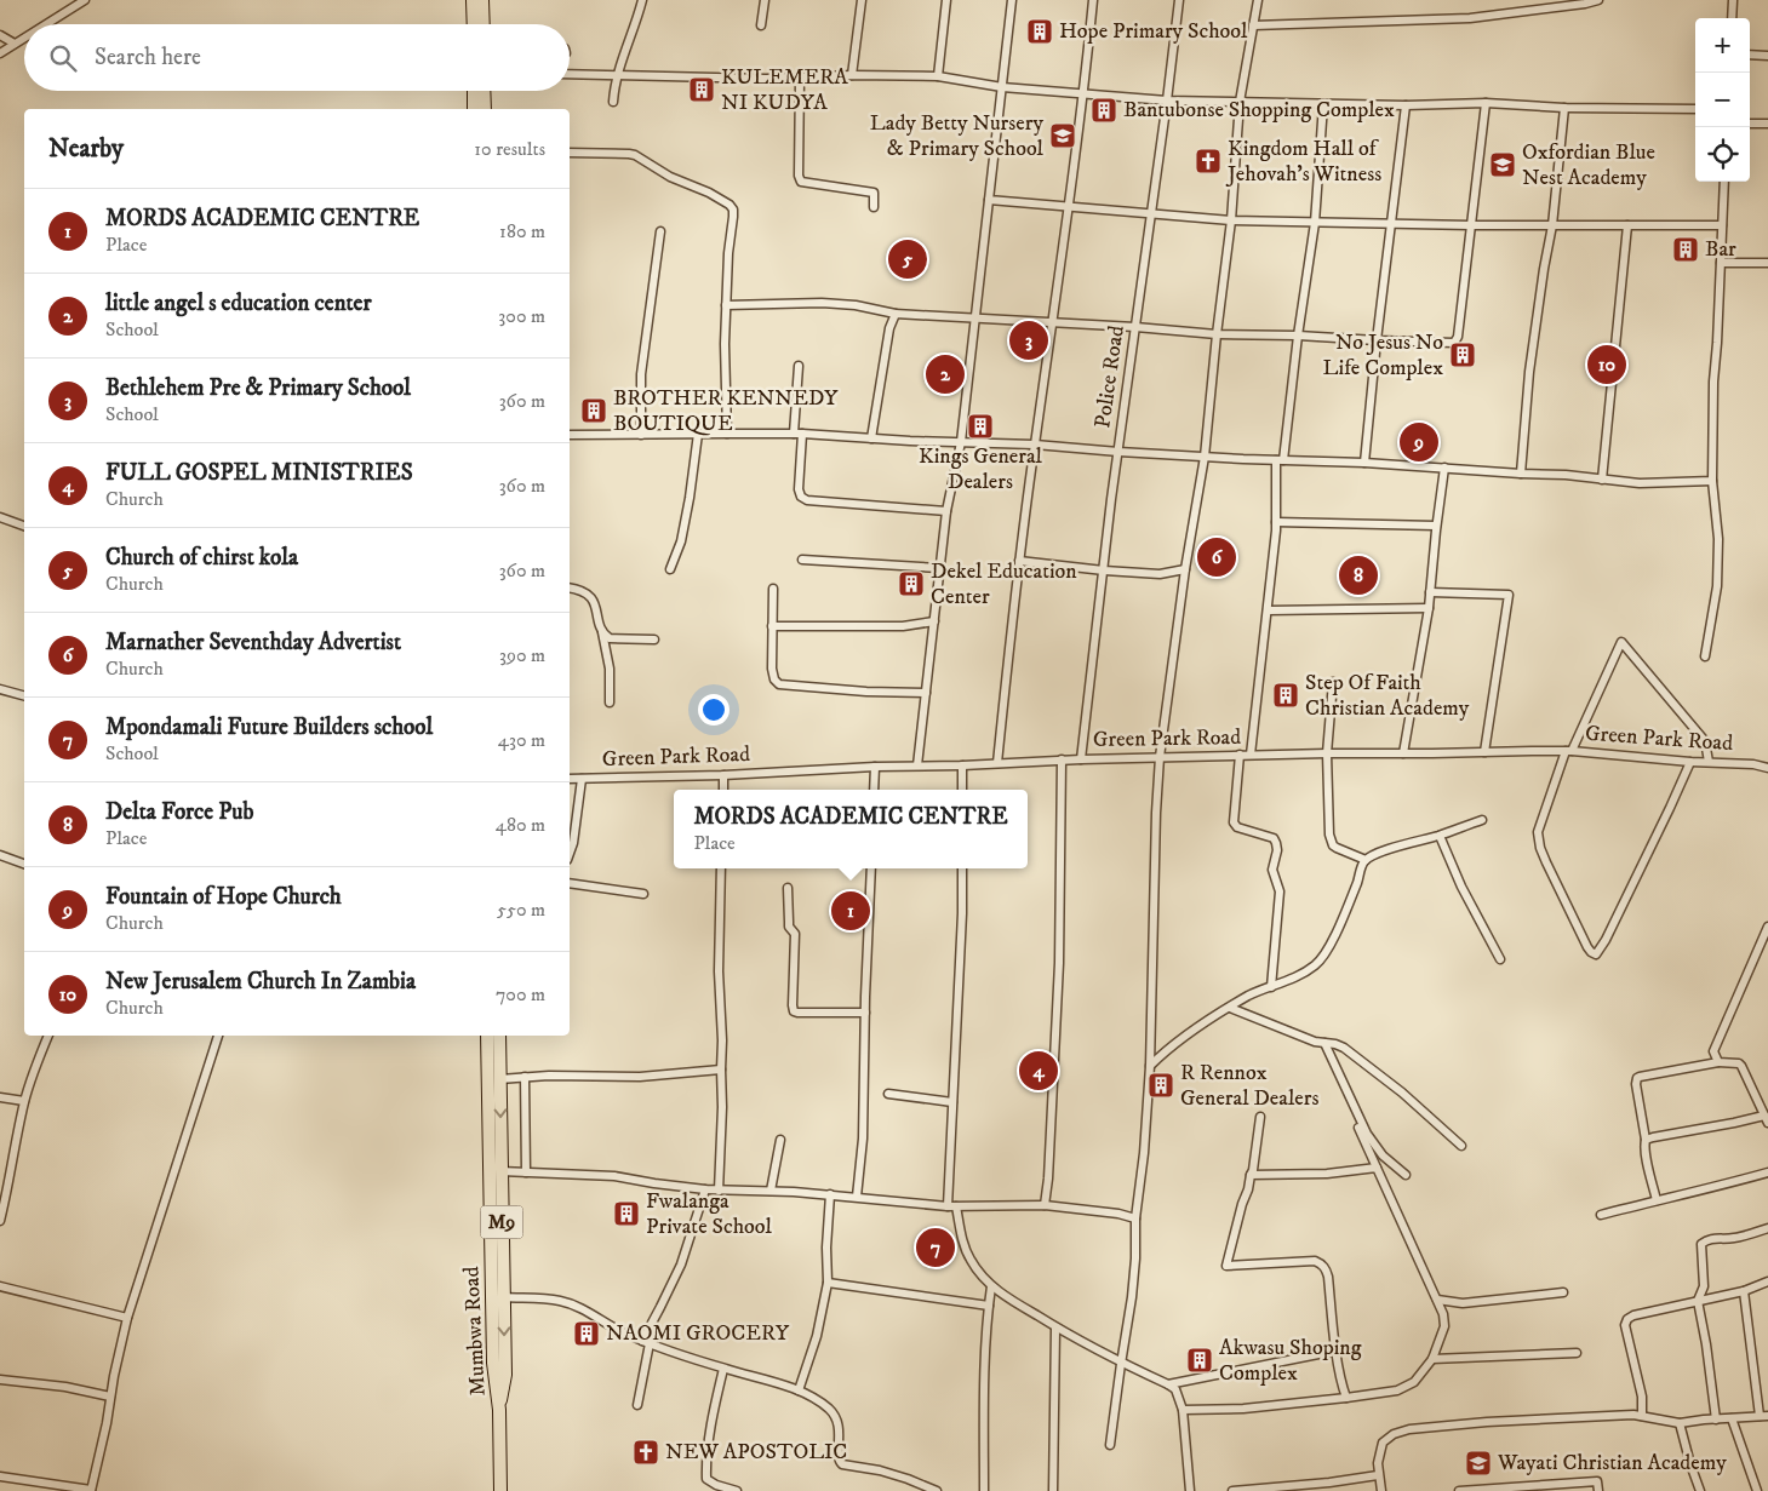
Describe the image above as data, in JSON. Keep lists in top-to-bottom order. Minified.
{"streets":{"main road":["M9","Mumbwa Road"],"street":["Police Road","Green Park Road"]},"crossings":[["Police Road","Green Park Road"]],"places":{"building":["Hope Primary School","KULEMERA NI KUDYA","Bantubonse Shopping Complex","Bar","No Jesus No Life Complex","BROTHER KENNEDY BOUTIQUE","Kings General Dealers","Dekel Education Center","Step Of Faith Christian Academy","R Rennox General Dealers","Fwalanga Private School","NAOMI GROCERY","Akwasu Shoping Complex"],"school or university":["Lady Betty Nursery & Primary School","Oxfordian Blue Nest Academy","Wayati Christian Academy"],"church":["Kingdom Hall of Jehovah's Witness","NEW APOSTOLIC"]},"page":{"map_buttons":["+","−"],"search":"Search here","heading":["Nearby","10 results"],"list":[{"mark":"1","name":"MORDS ACADEMIC CENTRE","note":"Place","value":"180 m"},{"mark":"2","name":"little angel s education center","note":"School","value":"300 m"},{"mark":"3","name":"Bethlehem Pre & Primary School","note":"School","value":"360 m"},{"mark":"4","name":"FULL GOSPEL MINISTRIES","note":"Church","value":"360 m"},{"mark":"5","name":"Church of chirst kola","note":"Church","value":"360 m"},{"mark":"6","name":"Marnather Seventhday Advertist","note":"Church","value":"390 m"},{"mark":"7","name":"Mpondamali Future Builders school","note":"School","value":"430 m"},{"mark":"8","name":"Delta Force Pub","note":"Place","value":"480 m"},{"mark":"9","name":"Fountain of Hope Church","note":"Church","value":"550 m"},{"mark":"10","name":"New Jerusalem Church In Zambia","note":"Church","value":"700 m"}],"pins":["5","3","10","2","9","6","8","1","4","7"],"popup":["MORDS ACADEMIC CENTRE","Place"]}}
